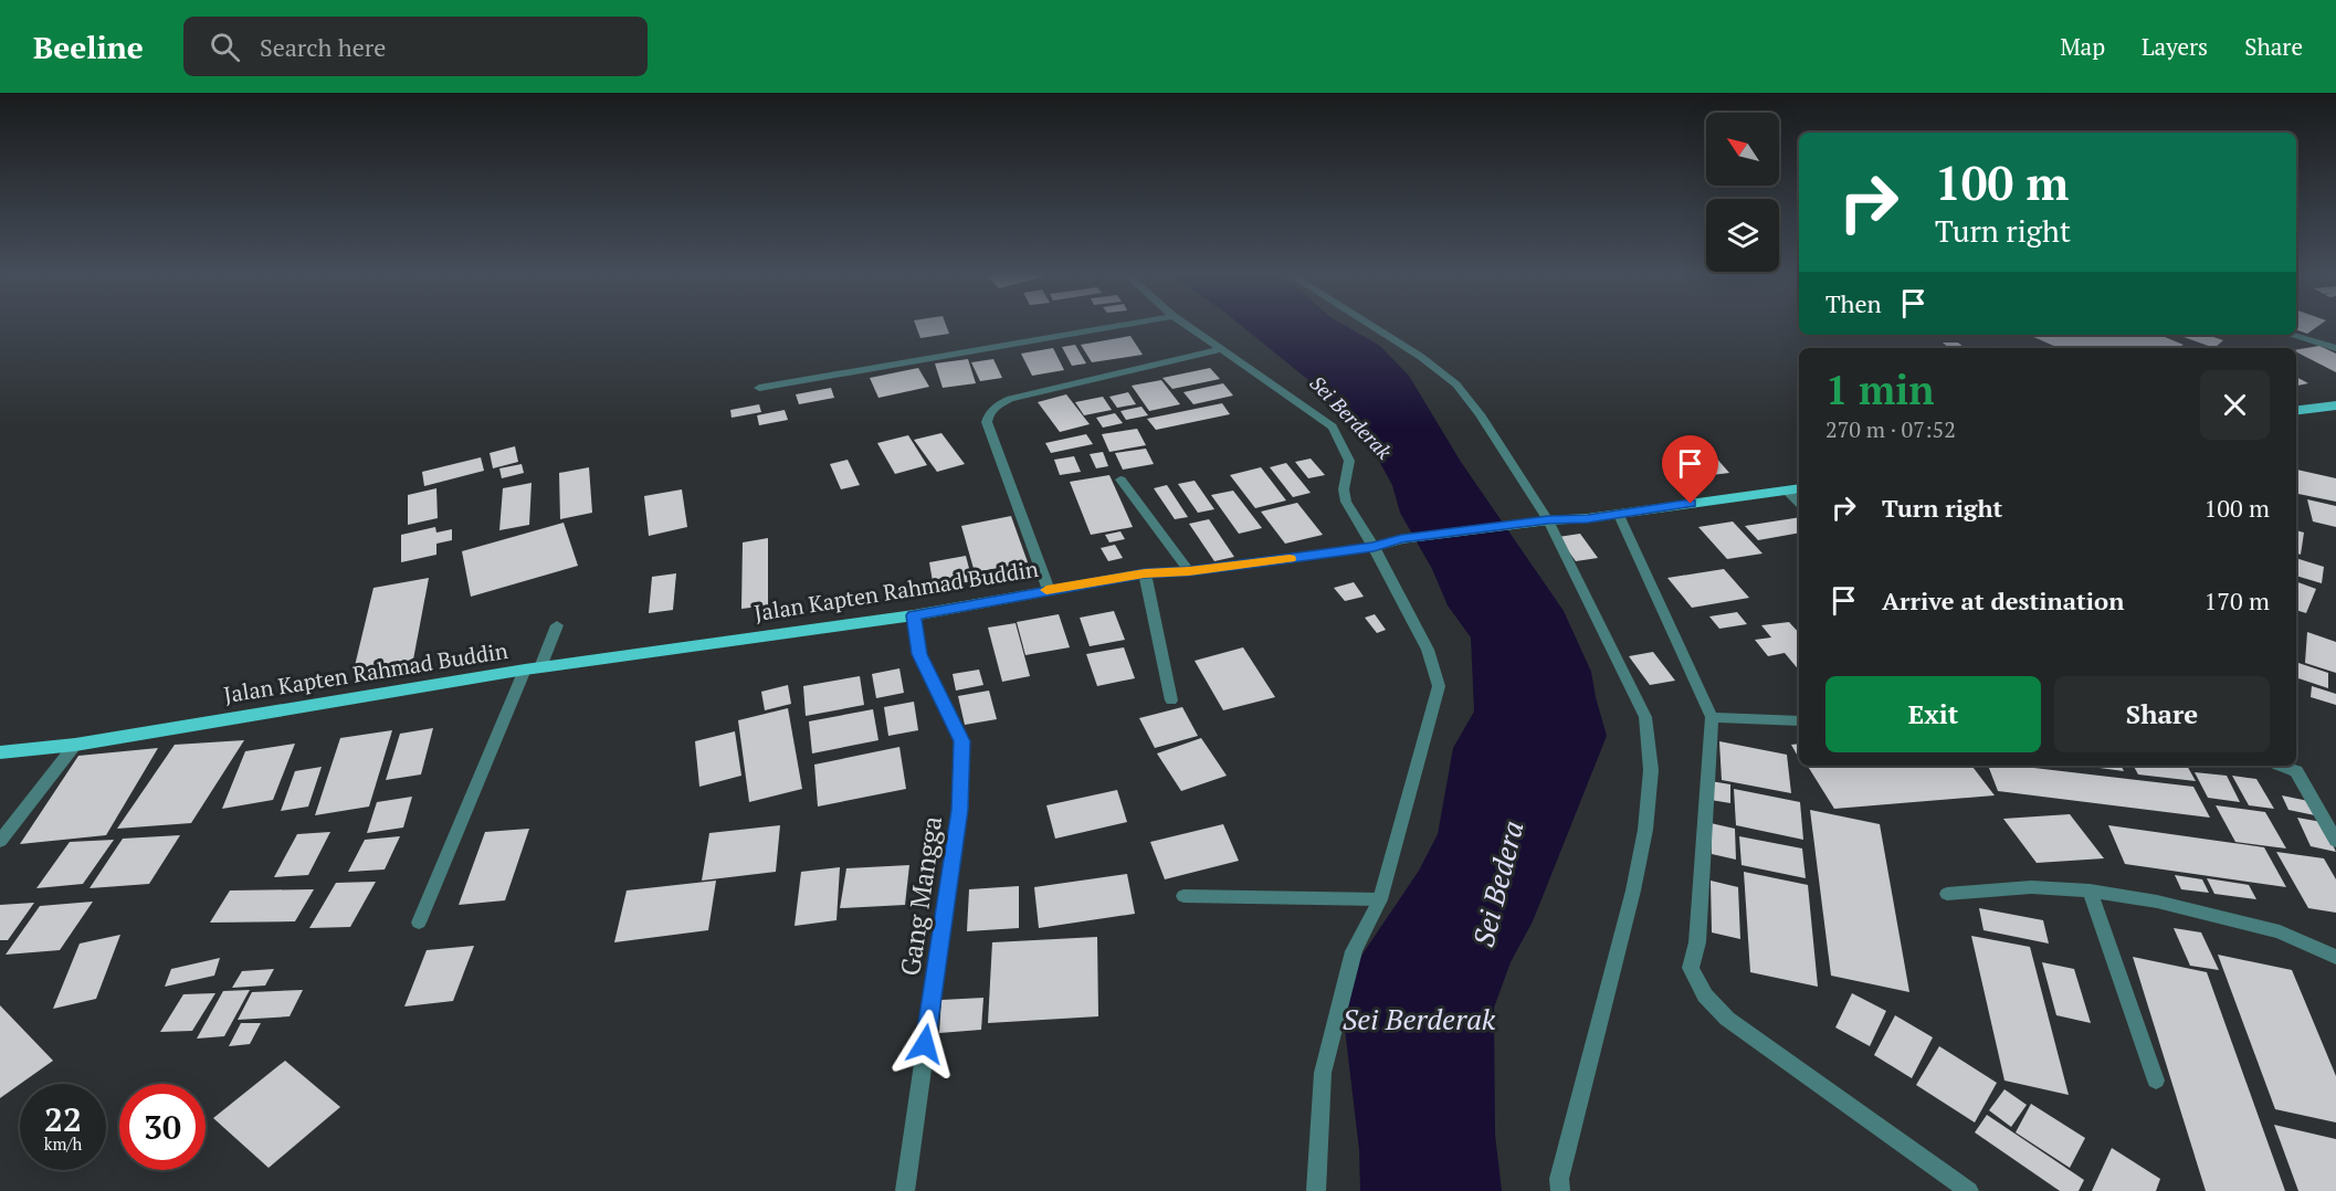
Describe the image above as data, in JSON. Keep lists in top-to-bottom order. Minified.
{"streets":{"main road":["Jalan Kapten Rahmad Buddin"],"street":["Gang Mangga"]},"crossings":[["Jalan Kapten Rahmad Buddin","Gang Mangga"]],"water":["Sei Berderak","Sei Bedera"],"north":"top left","page":{"header":"Beeline","search":"Search here","nav":["Map","Layers","Share"],"turn":["100 m","Turn right"],"then":"Then","heading":["1 min","270 m · 07:52"],"list":[{"name":"Turn right","value":"100 m"},{"name":"Arrive at destination","value":"170 m"}],"buttons":["Exit","Share"],"speed":"22 km/h","limit":"30"}}
